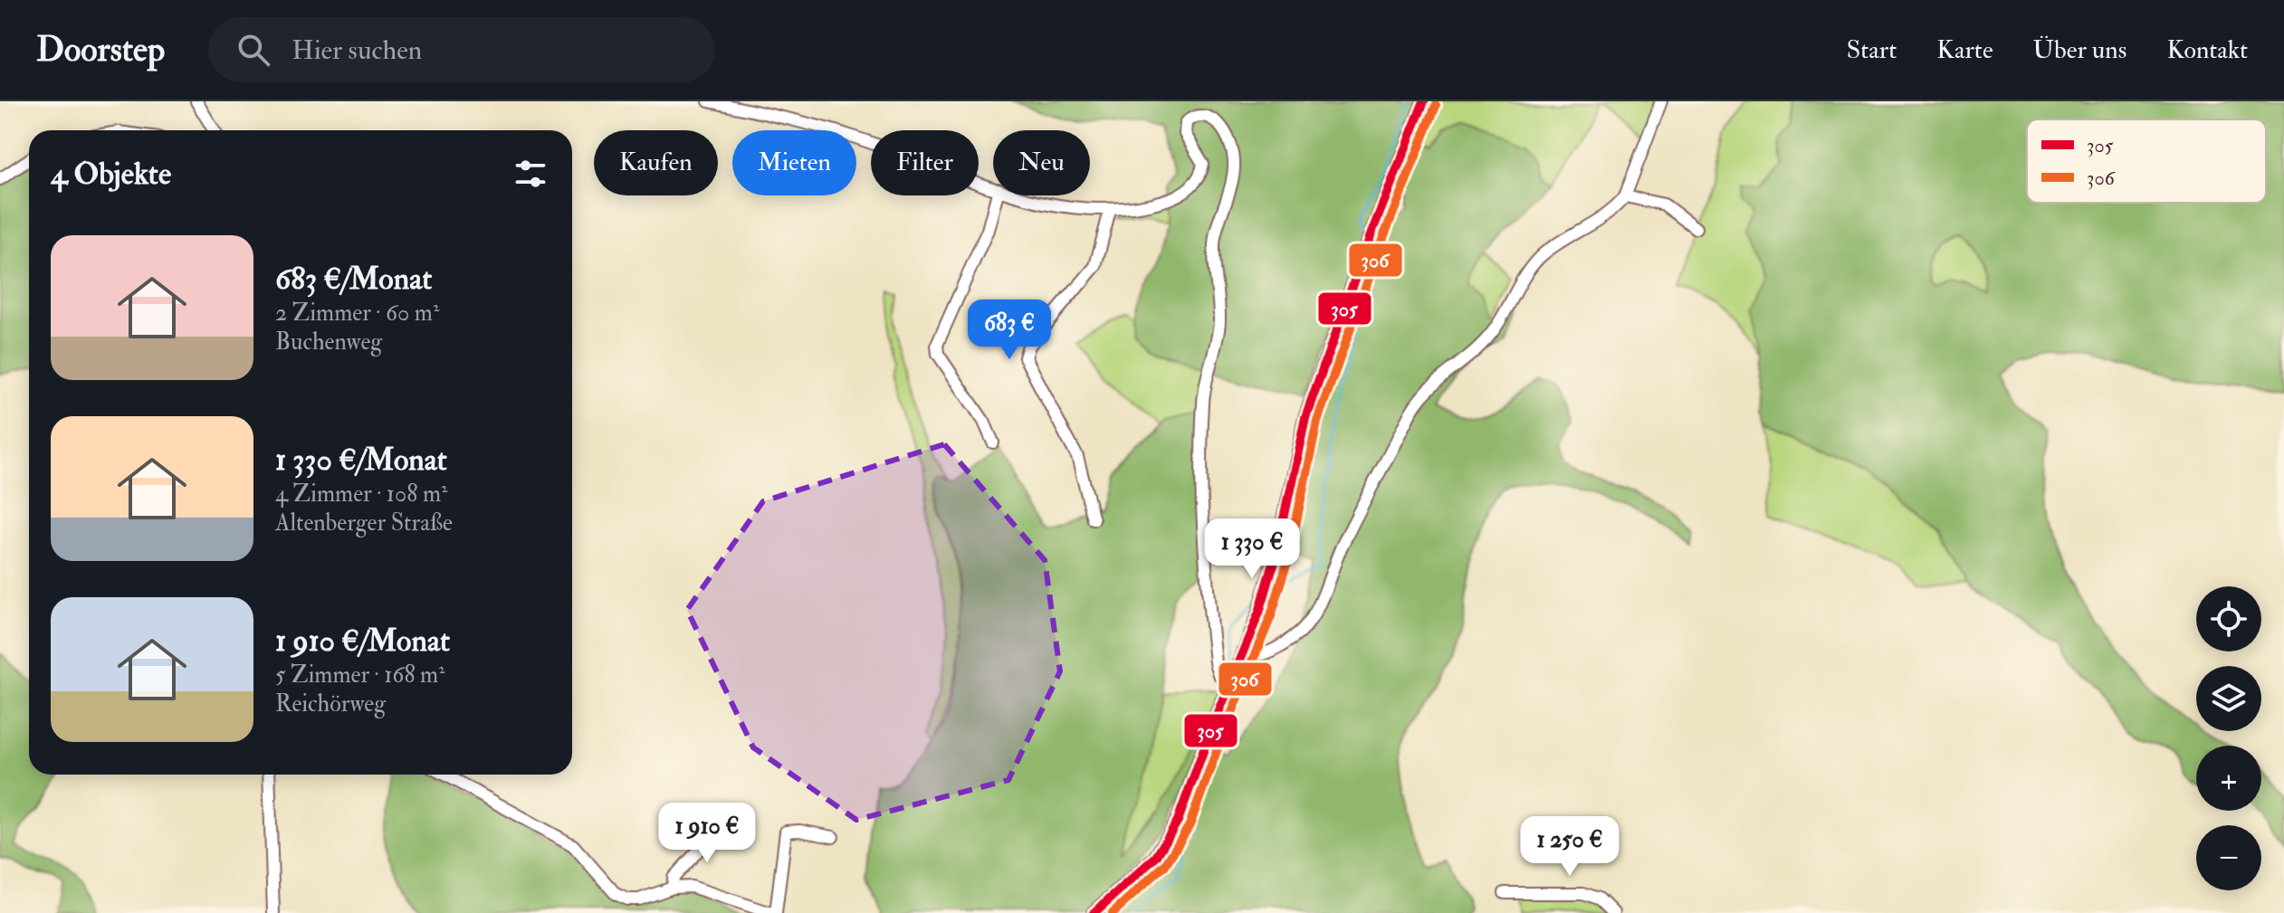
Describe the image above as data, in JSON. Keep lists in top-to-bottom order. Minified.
{"lines":["transit line 305","transit line 306"],"legend":["305","306"],"page":{"header":"Doorstep","search":"Hier suchen","nav":["Start","Karte","Über uns","Kontakt"],"chip":["Kaufen","Mieten","Filter","Neu"],"heading":"4 Objekte","list":[{"name":"683 €/Monat","note":"2 Zimmer · 60 m² · Buchenweg"},{"name":"1 330 €/Monat","note":"4 Zimmer · 108 m² · Altenberger Straße"},{"name":"1 910 €/Monat","note":"5 Zimmer · 168 m² · Reichörweg"}],"price":["683 €","1 330 €","1 910 €","1 250 €"],"map_buttons":["+","−"]}}
